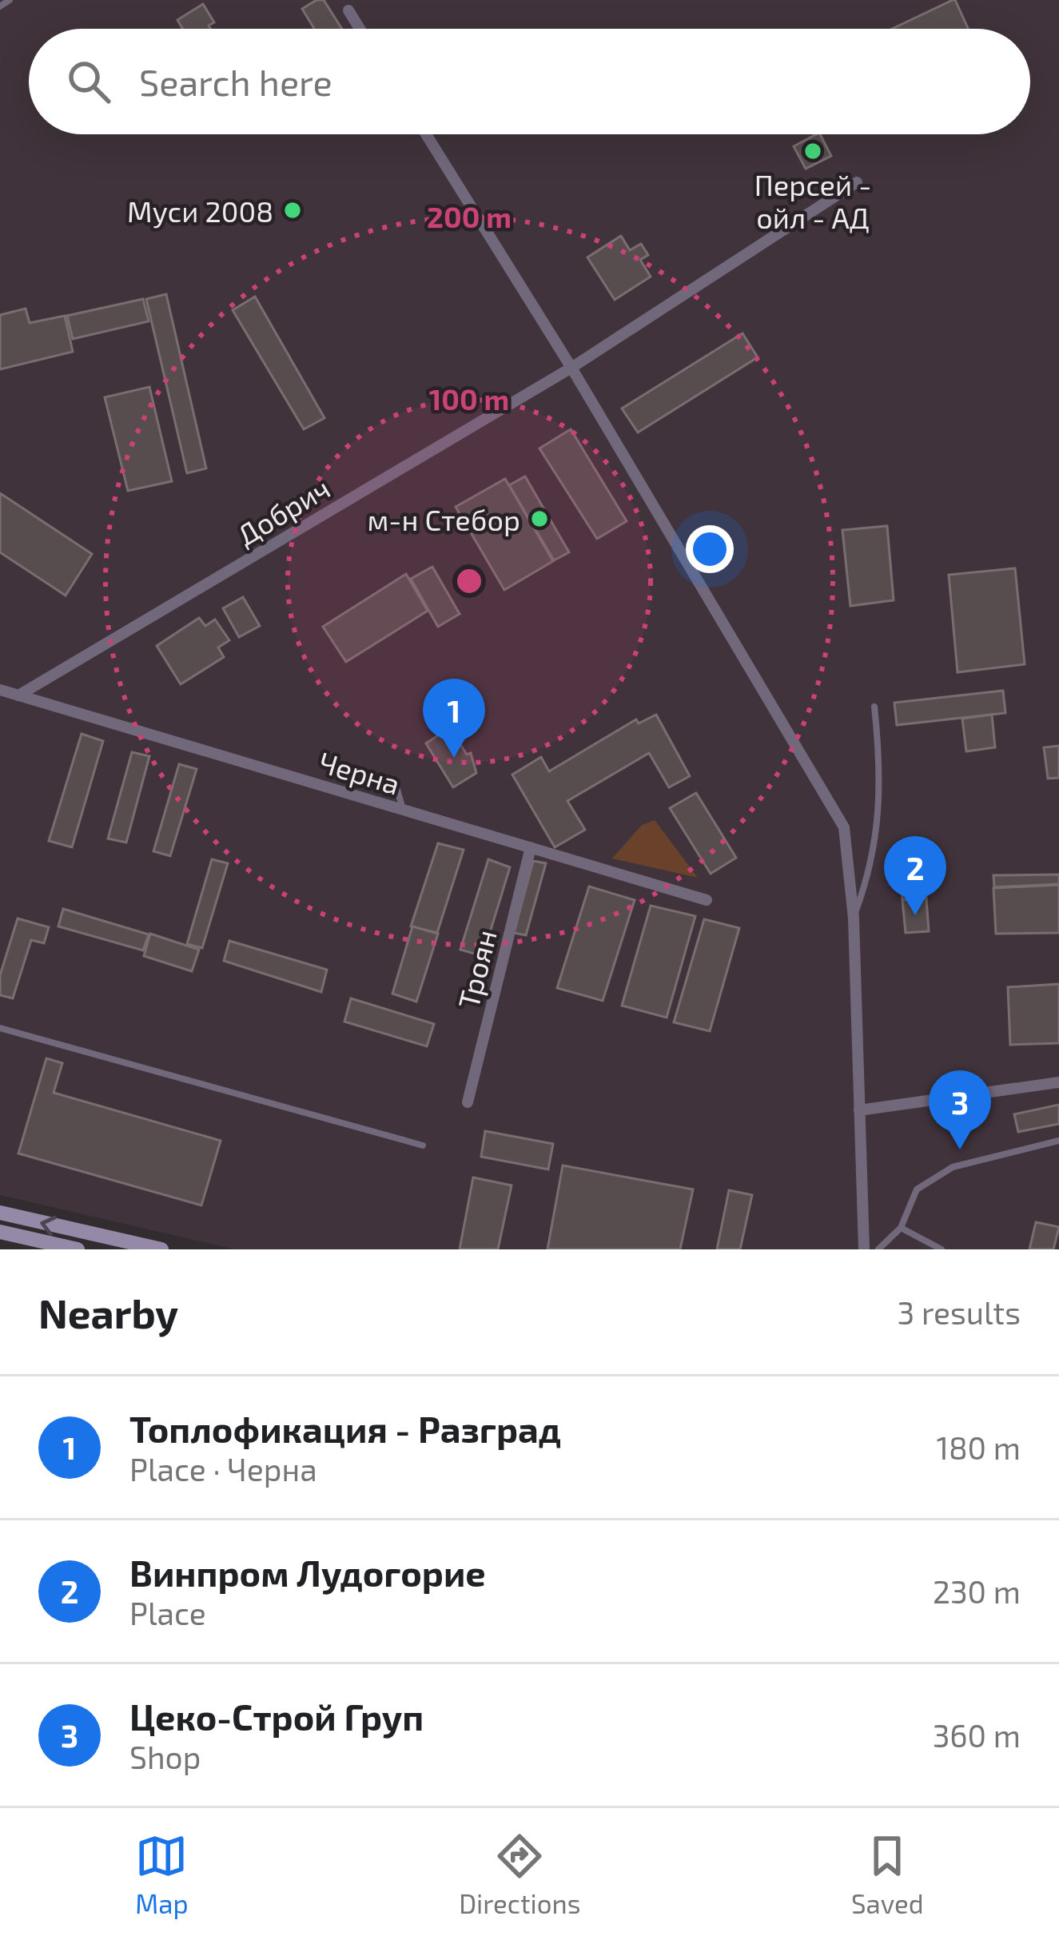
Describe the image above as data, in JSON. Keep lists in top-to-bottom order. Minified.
{"streets":{"street":["Добрич","Черна","Троян"]},"crossings":[["Добрич","Черна"],["Черна","Троян"]],"places":["Персей - ойл - АД","Муси 2008","м-н Стебор"],"page":{"search":"Search here","pins":["1","2","3"],"heading":["Nearby","3 results"],"list":[{"mark":"1","name":"Топлофикация - Разград","note":"Place · Черна","value":"180 m"},{"mark":"2","name":"Винпром Лудогорие","note":"Place","value":"230 m"},{"mark":"3","name":"Цеко-Строй Груп","note":"Shop","value":"360 m"}],"nav":["Map","Directions","Saved"]},"rings":["200 m","100 m"]}
